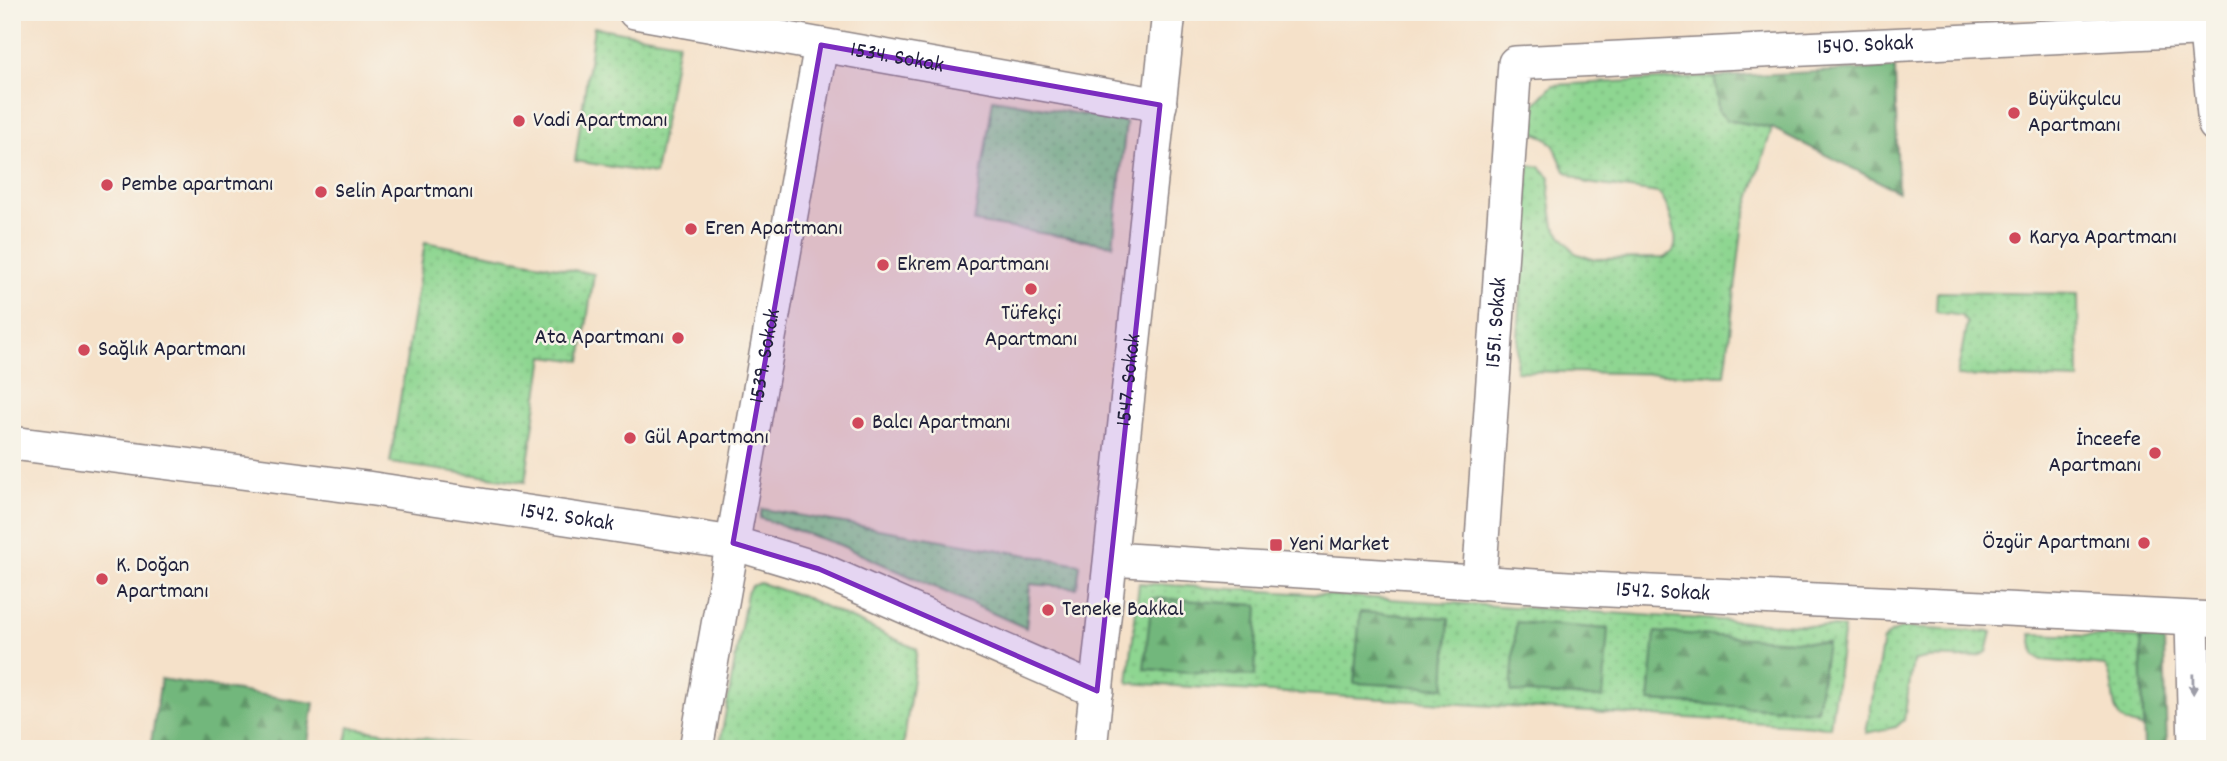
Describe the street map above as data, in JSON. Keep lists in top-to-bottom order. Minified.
{"streets":{"street":["1540. Sokak","1534. Sokak","1551. Sokak","1539. Sokak","1547. Sokak","1542. Sokak"]},"crossings":[["1540. Sokak","1551. Sokak"],["1534. Sokak","1539. Sokak"],["1534. Sokak","1547. Sokak"],["1551. Sokak","1542. Sokak"],["1539. Sokak","1542. Sokak"],["1547. Sokak","1542. Sokak"]],"places":{"other":["Büyükçulcu Apartmanı","Vadi Apartmanı","Pembe apartmanı","Selin Apartmanı","Eren Apartmanı","Karya Apartmanı","Ekrem Apartmanı","Tüfekçi Apartmanı","Ata Apartmanı","Sağlık Apartmanı","Balcı Apartmanı","Gül Apartmanı","İnceefe Apartmanı","Özgür Apartmanı","K. Doğan Apartmanı","Teneke Bakkal"],"transit":["Yeni Market"]}}
